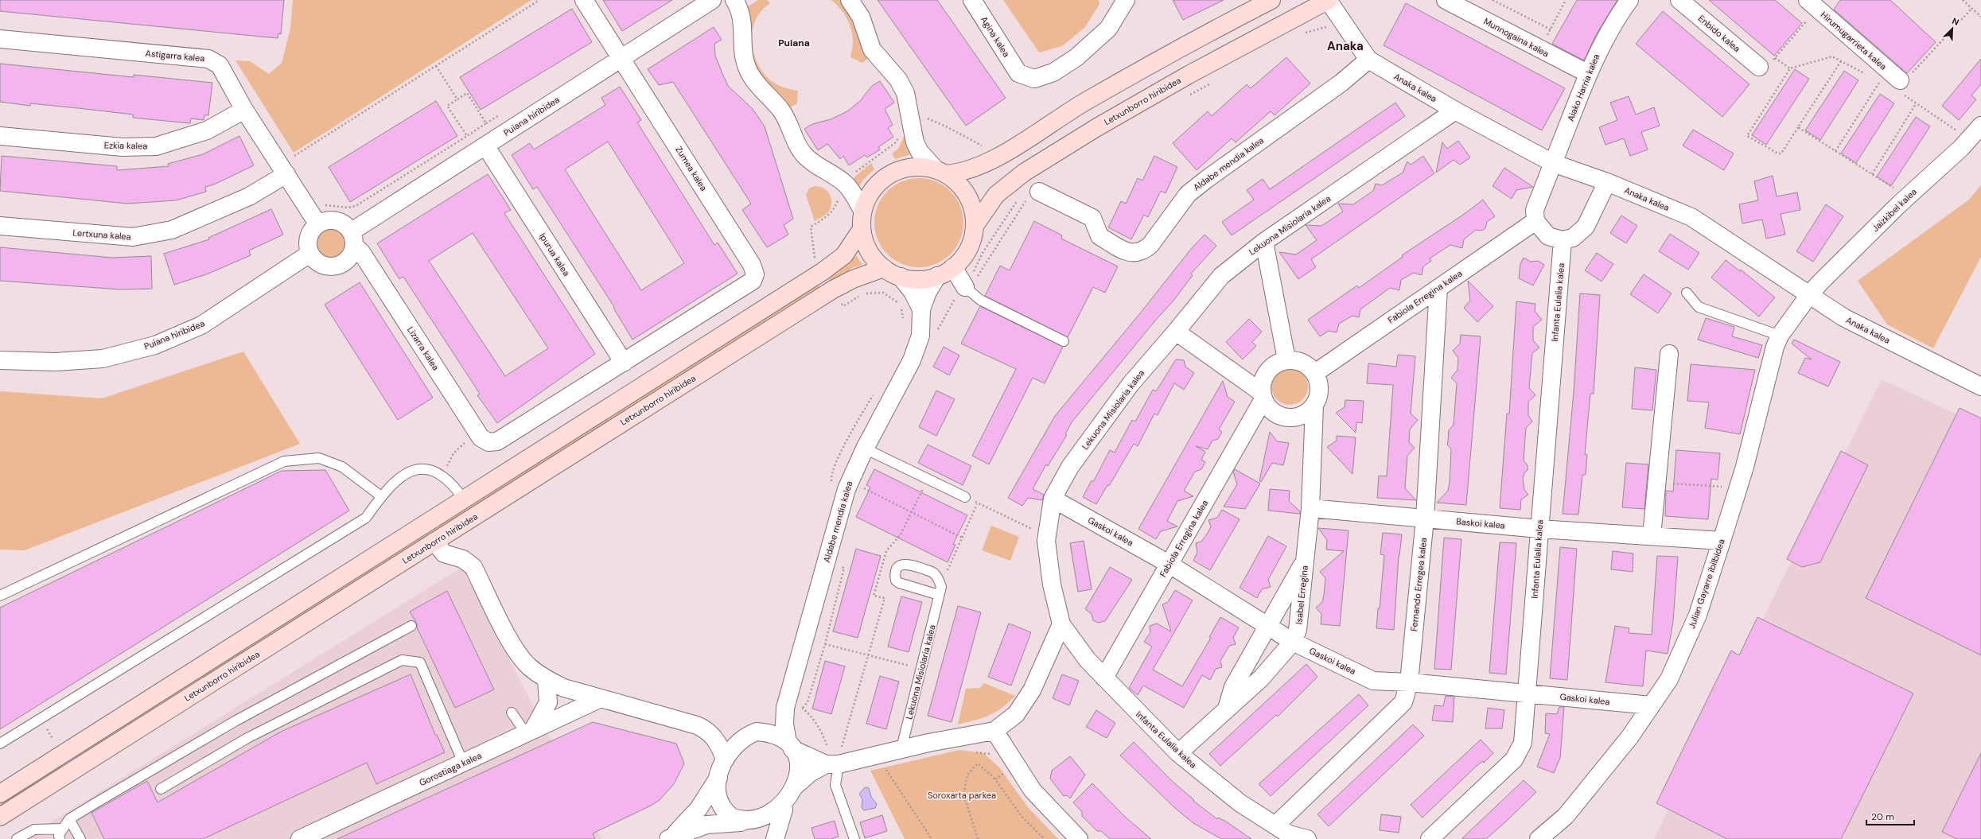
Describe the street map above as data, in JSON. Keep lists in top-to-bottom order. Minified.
{"streets":{"main road":["Letxunborro hiribidea"],"street":["Enbido kalea","Agina kalea","Munnogaina kalea","Hirumugarrieta kalea","Astigarra kalea","Anaka kalea","Aiako Harria kalea","Puiana hiribidea","Ezkia kalea","Aldabe mendia kalea","Zumea kalea","Jaizkibel kalea","Lekuona Misiolaria kalea","Lertxuna kalea","Ipurua kalea","Fabiola Erregina kalea","Infanta Eulalia kalea","Lizarra kalea","Baskoi kalea","Gaskoi kalea","Julian Gayarre ibilbidea","Fernando Erregea kalea","Isabel Erregina","Gorostiaga kalea"]},"crossings":[["Munnogaina kalea","Aiako Harria kalea"],["Astigarra kalea","Puiana hiribidea"],["Astigarra kalea","Ezkia kalea"],["Astigarra kalea","Lertxuna kalea"],["Astigarra kalea","Lizarra kalea"],["Anaka kalea","Aiako Harria kalea"],["Anaka kalea","Letxunborro hiribidea"],["Anaka kalea","Aldabe mendia kalea"],["Anaka kalea","Jaizkibel kalea"],["Anaka kalea","Lekuona Misiolaria kalea"],["Anaka kalea","Julian Gayarre ibilbidea"],["Letxunborro hiribidea","Aldabe mendia kalea"],["Puiana hiribidea","Zumea kalea"],["Puiana hiribidea","Ipurua kalea"],["Puiana hiribidea","Lizarra kalea"],["Zumea kalea","Ipurua kalea"],["Zumea kalea","Lizarra kalea"],["Jaizkibel kalea","Julian Gayarre ibilbidea"],["Lekuona Misiolaria kalea","Infanta Eulalia kalea"],["Lekuona Misiolaria kalea","Gaskoi kalea"],["Ipurua kalea","Lizarra kalea"],["Fabiola Erregina kalea","Infanta Eulalia kalea"],["Fabiola Erregina kalea","Gaskoi kalea"],["Fabiola Erregina kalea","Fernando Erregea kalea"],["Fabiola Erregina kalea","Isabel Erregina"],["Infanta Eulalia kalea","Baskoi kalea"],["Infanta Eulalia kalea","Gaskoi kalea"],["Infanta Eulalia kalea","Fernando Erregea kalea"],["Infanta Eulalia kalea","Isabel Erregina"],["Baskoi kalea","Julian Gayarre ibilbidea"],["Baskoi kalea","Fernando Erregea kalea"],["Baskoi kalea","Isabel Erregina"],["Gaskoi kalea","Julian Gayarre ibilbidea"],["Gaskoi kalea","Fernando Erregea kalea"],["Gaskoi kalea","Isabel Erregina"]],"districts":["Puiana","Anaka"],"parks":["Soroxarta parkea"],"scale_bar":"20 m","north":"top right"}
